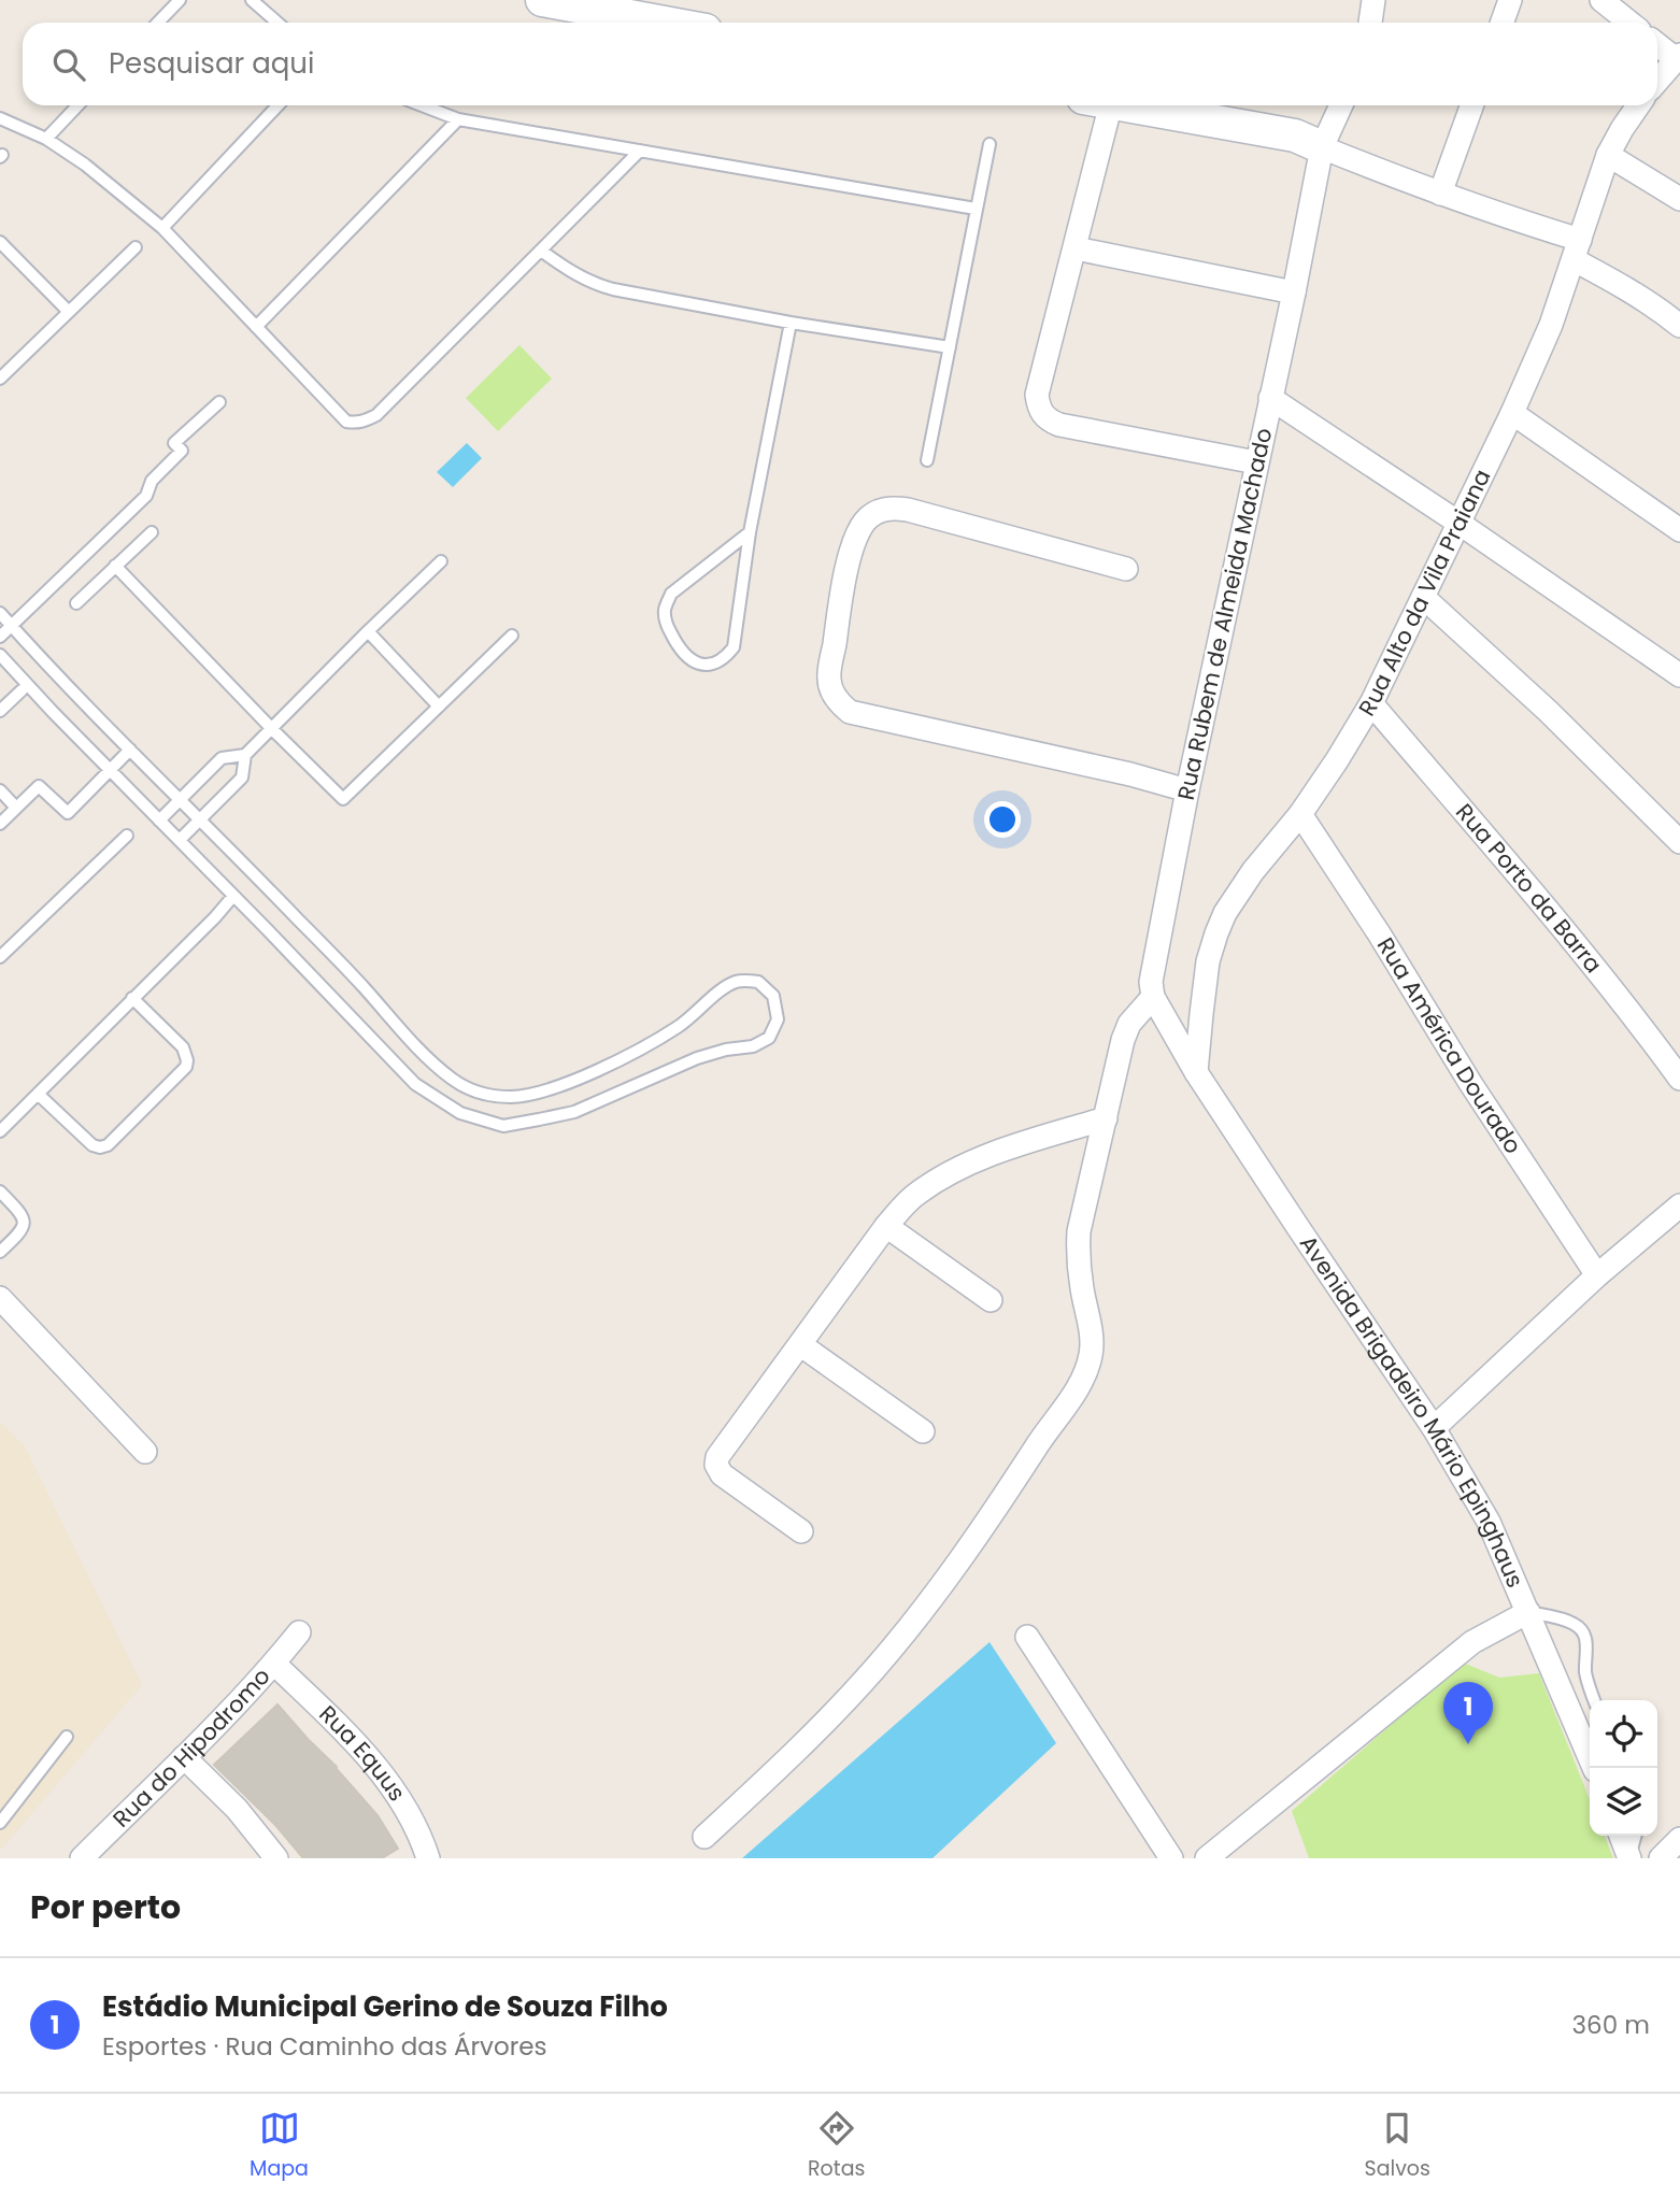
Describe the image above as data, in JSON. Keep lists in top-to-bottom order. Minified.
{"streets":{"street":["Rua Alto da Vila Praiana","Rua Rubem de Almeida Machado","Rua Porto da Barra","Rua América Dourado","Avenida Brigadeiro Mário Epinghaus","Rua do Hipodromo","Rua Equus"]},"crossings":[["Rua Alto da Vila Praiana","Rua Porto da Barra"],["Rua Alto da Vila Praiana","Rua América Dourado"],["Rua Alto da Vila Praiana","Avenida Brigadeiro Mário Epinghaus"],["Rua do Hipodromo","Rua Equus"]],"page":{"search":"Pesquisar aqui","pins":"1","heading":"Por perto","list":[{"mark":"1","name":"Estádio Municipal Gerino de Souza Filho","note":"Esportes · Rua Caminho das Árvores","value":"360 m"}],"nav":["Mapa","Rotas","Salvos"]}}
